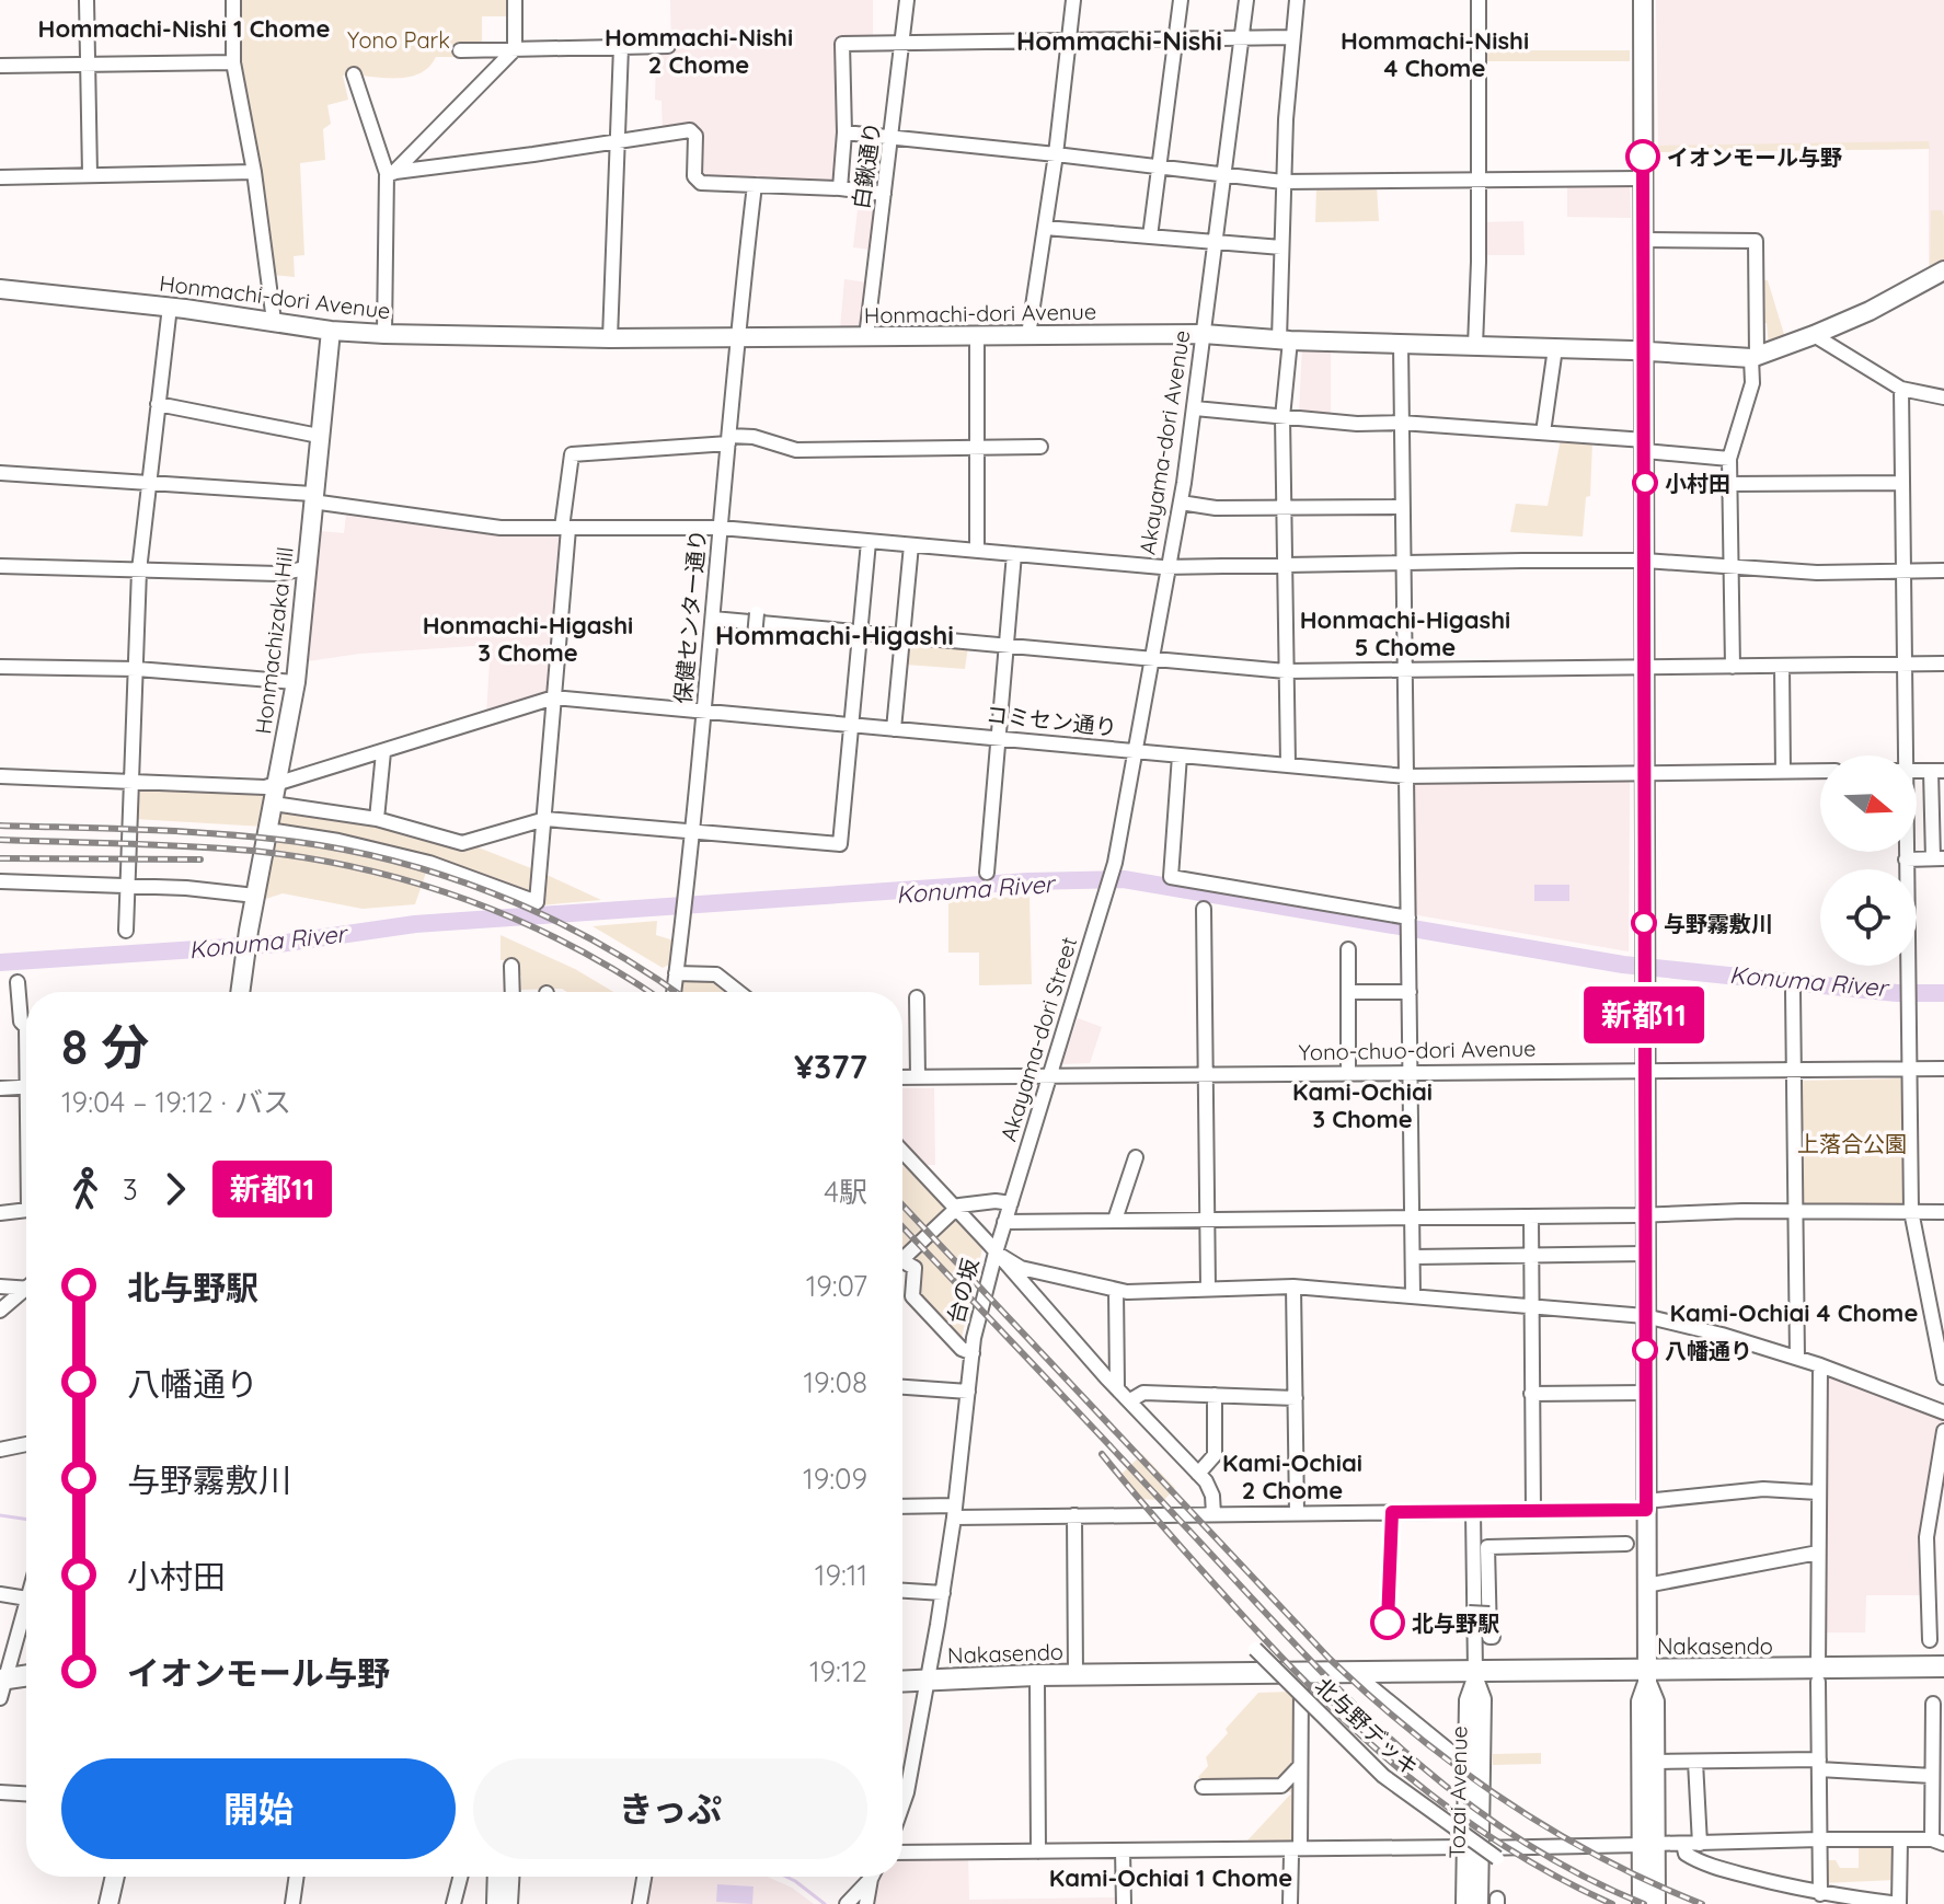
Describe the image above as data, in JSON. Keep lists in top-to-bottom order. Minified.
{"streets":{"highway":["Nakasendo"],"main road":["Honmachi-dori Avenue","Honmachizaka Hill","Tozai Avenue"],"street":["白鍬通り","Akayama-dori Avenue","保健センター通り","コミセン通り","Akayama-dori Street","Yono-chuo-dori Avenue","台の坂","北与野デッキ"]},"crossings":[["白鍬通り","Honmachi-dori Avenue"],["Honmachi-dori Avenue","Akayama-dori Avenue"],["Honmachi-dori Avenue","保健センター通り"],["Honmachi-dori Avenue","Honmachizaka Hill"],["Akayama-dori Avenue","コミセン通り"],["Akayama-dori Avenue","Akayama-dori Street"],["保健センター通り","コミセン通り"],["Honmachizaka Hill","コミセン通り"],["Akayama-dori Street","Yono-chuo-dori Avenue"],["Akayama-dori Street","台の坂"],["Nakasendo","Tozai Avenue"]],"districts":["Hommachi-Nishi 1 Chome","Hommachi-Nishi 2 Chome","Hommachi-Nishi","Hommachi-Nishi 4 Chome","Honmachi-Higashi 5 Chome","Honmachi-Higashi 3 Chome","Hommachi-Higashi","Kami-Ochiai 3 Chome","Kami-Ochiai 4 Chome","Kami-Ochiai 2 Chome","Kami-Ochiai 1 Chome"],"water":["Konuma River"],"parks":["Yono Park","上落合公園"],"places":["イオンモール与野","小村田","与野霧敷川","八幡通り","北与野駅"],"lines":["bus line 新都11"],"north":"right","page":{"on_map":"新都11","heading":["8 分","19:04 – 19:12 · バス","¥377"],"legs":["3","新都11","4駅"],"list":[{"name":"北与野駅","value":"19:07"},{"name":"八幡通り","value":"19:08"},{"name":"与野霧敷川","value":"19:09"},{"name":"小村田","value":"19:11"},{"name":"イオンモール与野","value":"19:12"}],"buttons":["開始","きっぷ"]}}
